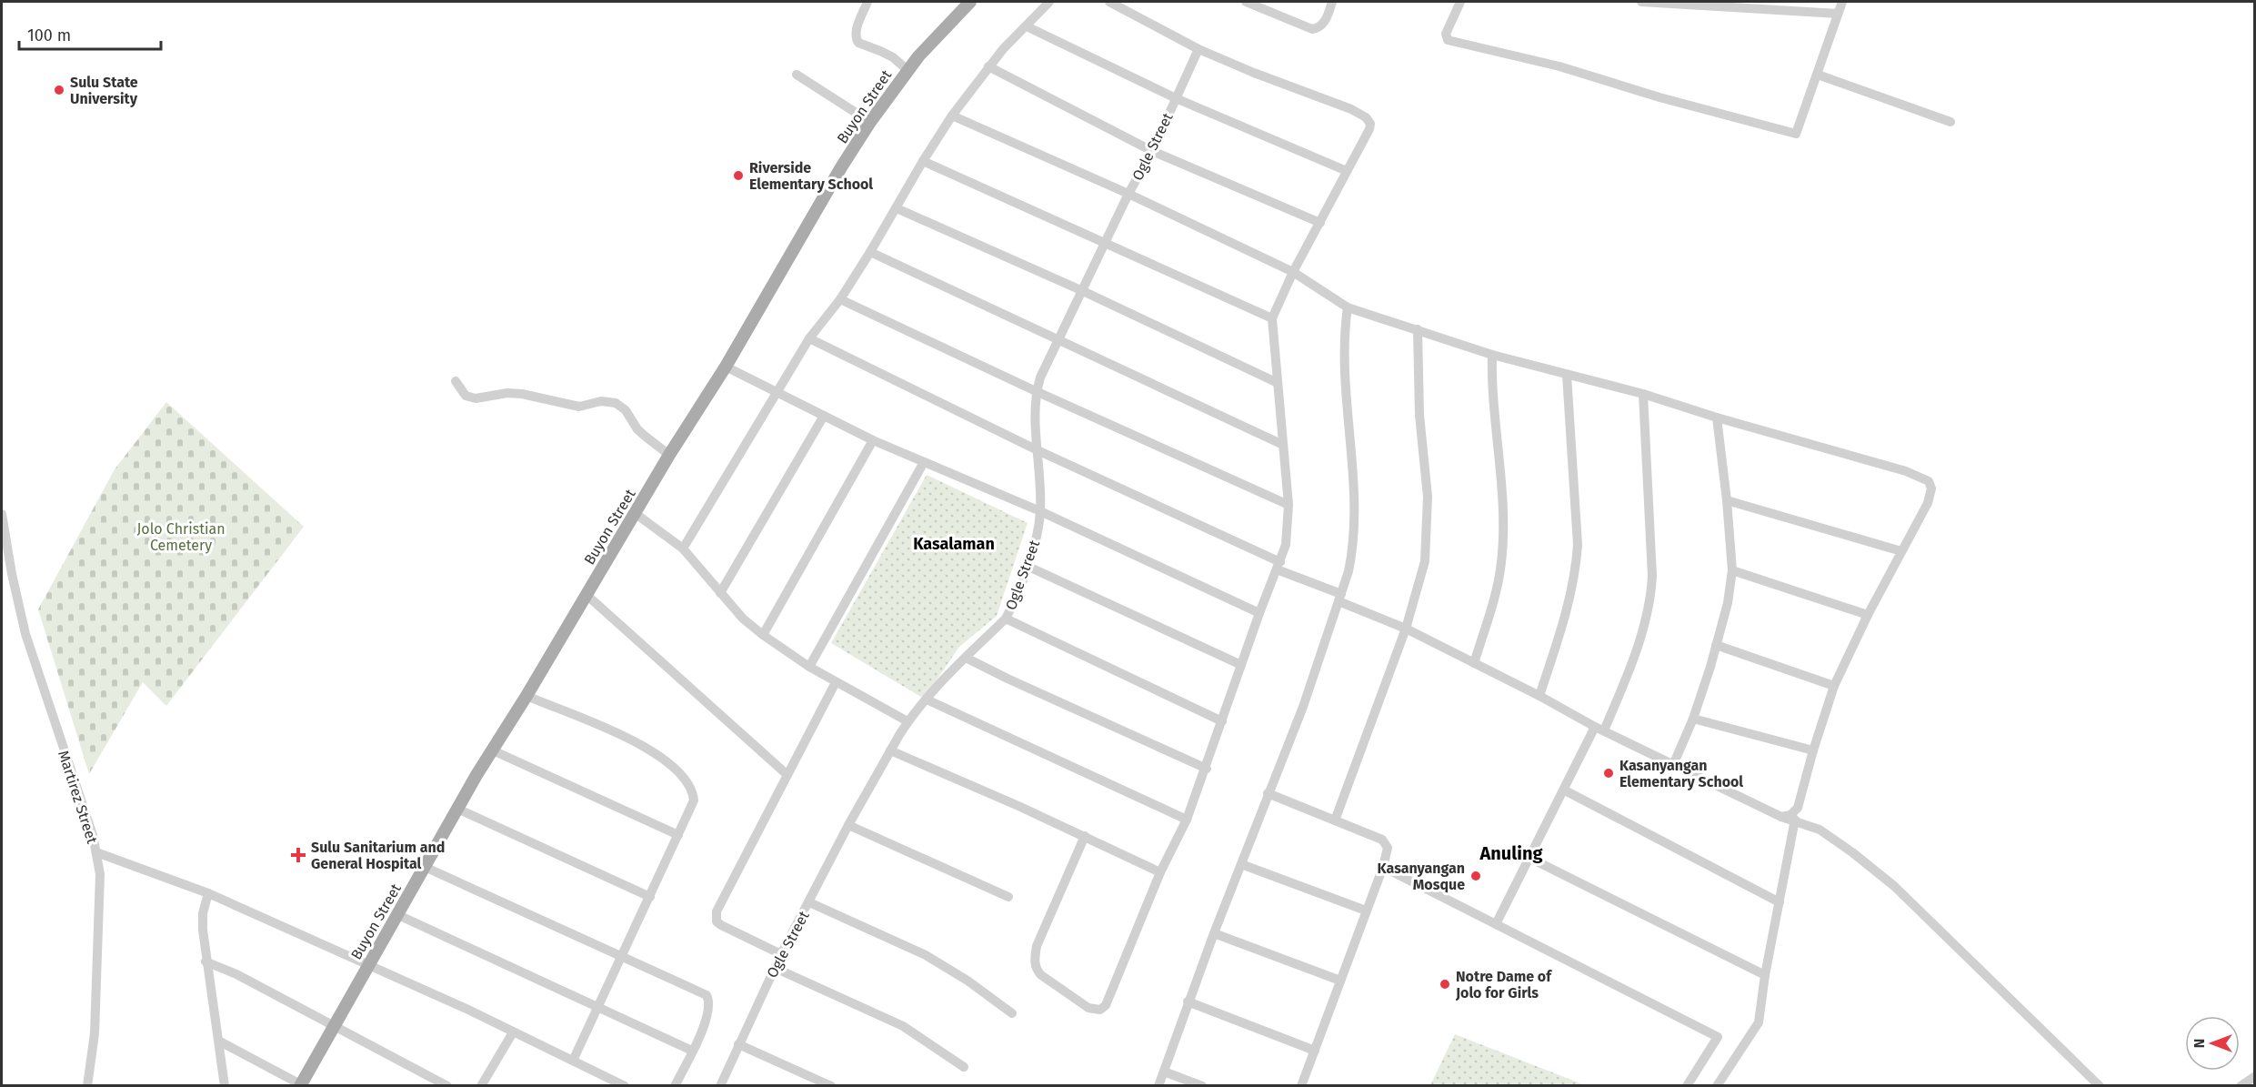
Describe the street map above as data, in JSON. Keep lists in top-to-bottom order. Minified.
{"streets":{"main road":["Buyon Street"],"street":["Ogle Street","Martirez Street"]},"districts":["Kasalaman","Anuling"],"parks":["Jolo Christian Cemetery"],"places":{"other":["Sulu State University","Riverside Elementary School","Kasanyangan Elementary School","Kasanyangan Mosque","Notre Dame of Jolo for Girls"],"health":["Sulu Sanitarium and General Hospital"]},"scale_bar":"100 m","north":"left"}
